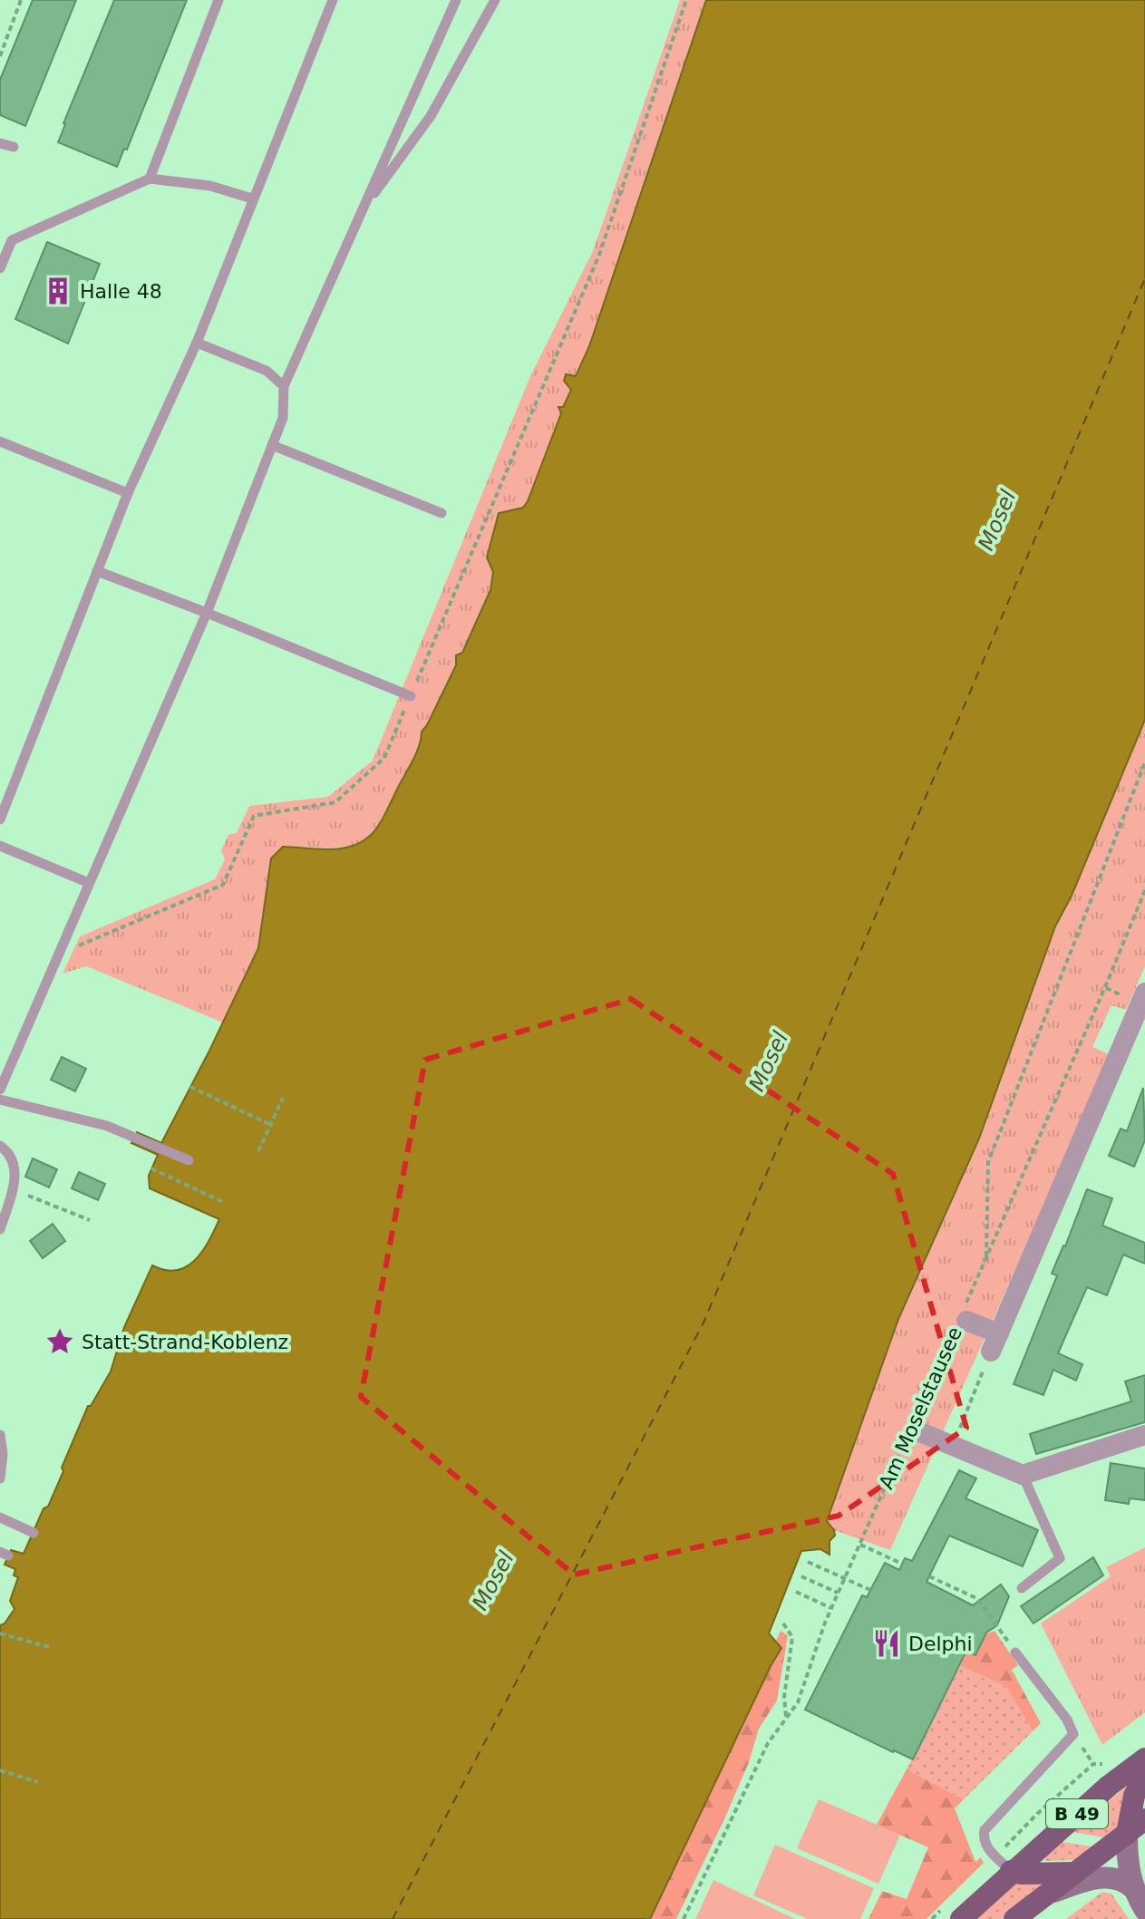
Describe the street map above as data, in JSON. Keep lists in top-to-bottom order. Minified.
{"streets":{"main road":["B 49"],"street":["Am Moselstausee"]},"water":["Mosel"],"places":{"building":["Halle 48"],"place":["Statt-Strand-Koblenz"],"restaurant":["Delphi"]}}
